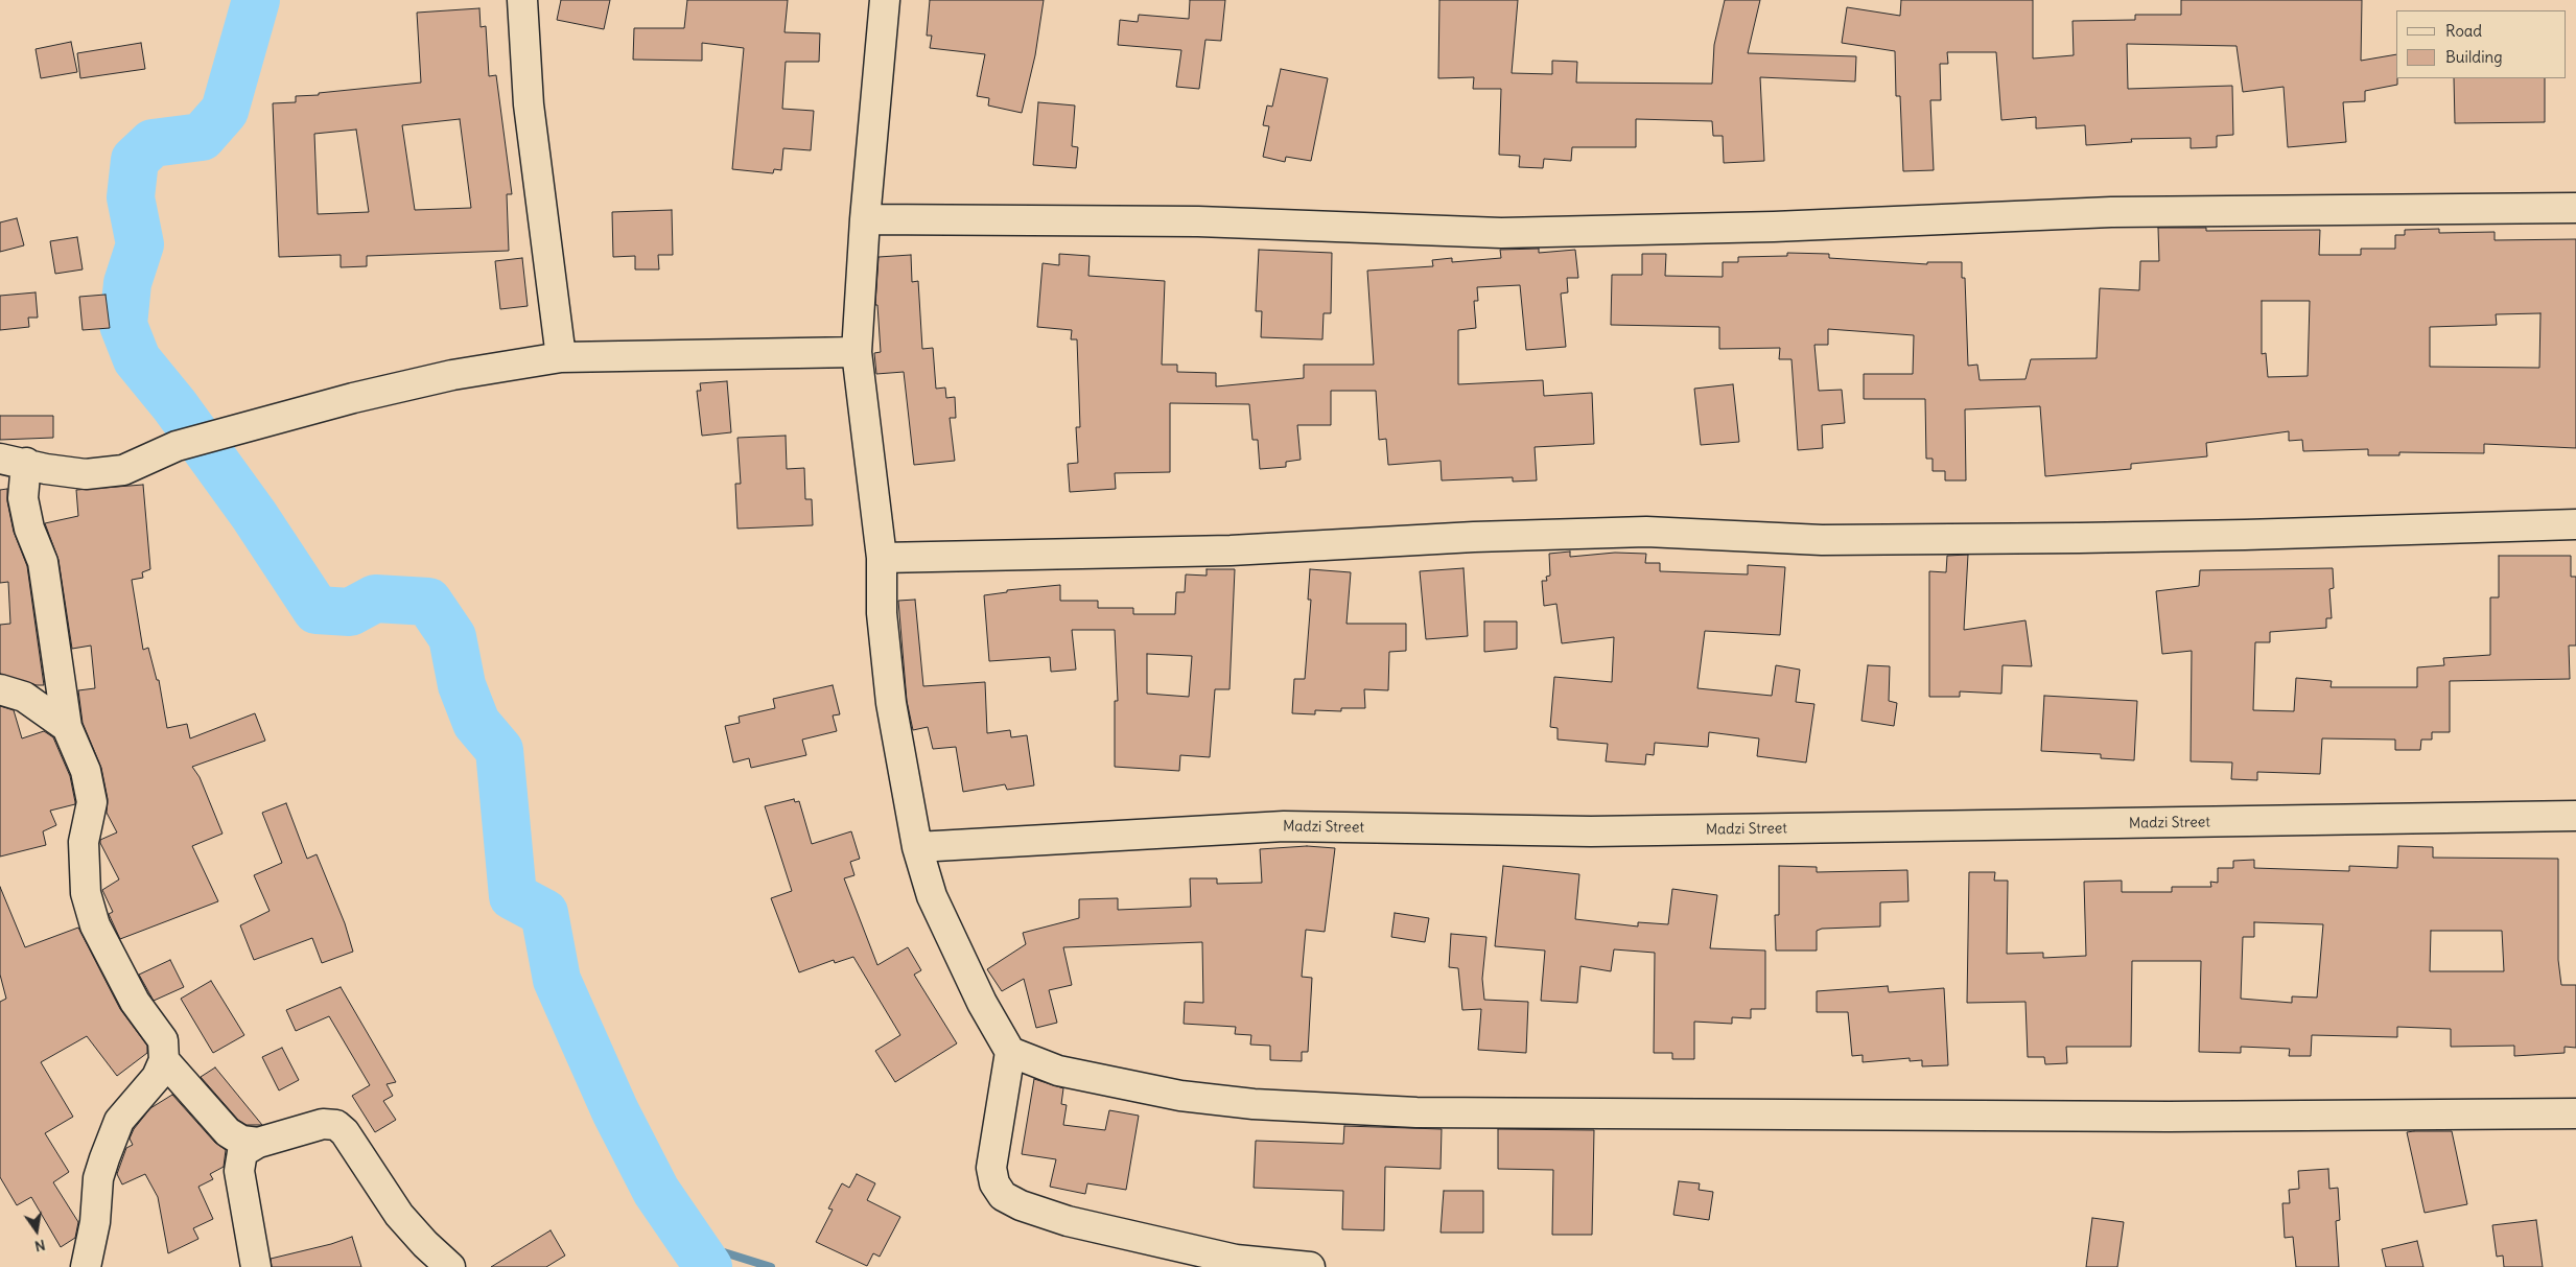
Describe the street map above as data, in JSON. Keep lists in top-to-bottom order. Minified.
{"streets":{"street":["Madzi Street"]},"legend":["Road","Building"],"north":"bottom"}
